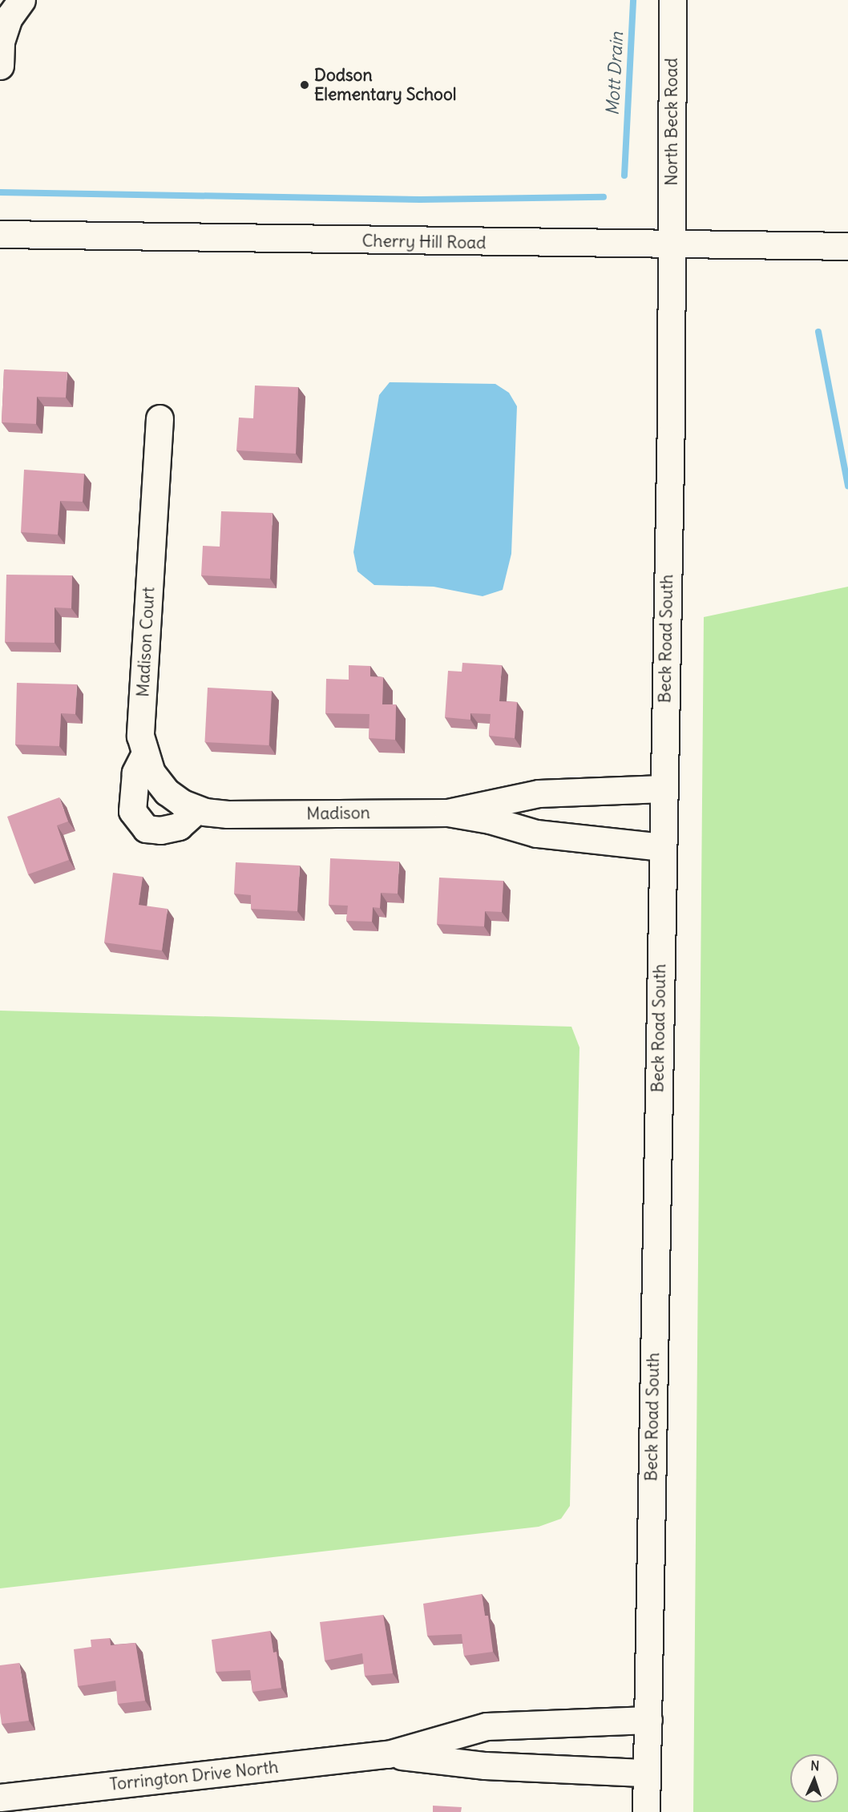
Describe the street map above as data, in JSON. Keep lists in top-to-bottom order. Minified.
{"streets":{"main road":["North Beck Road","Cherry Hill Road","Beck Road South","Madison Court","Madison","Torrington Drive North"]},"crossings":[["North Beck Road","Cherry Hill Road"],["North Beck Road","Beck Road South"],["Cherry Hill Road","Beck Road South"],["Beck Road South","Madison"],["Beck Road South","Torrington Drive North"],["Madison Court","Madison"]],"water":["Mott Drain"],"places":["Dodson Elementary School"],"north":"top"}
